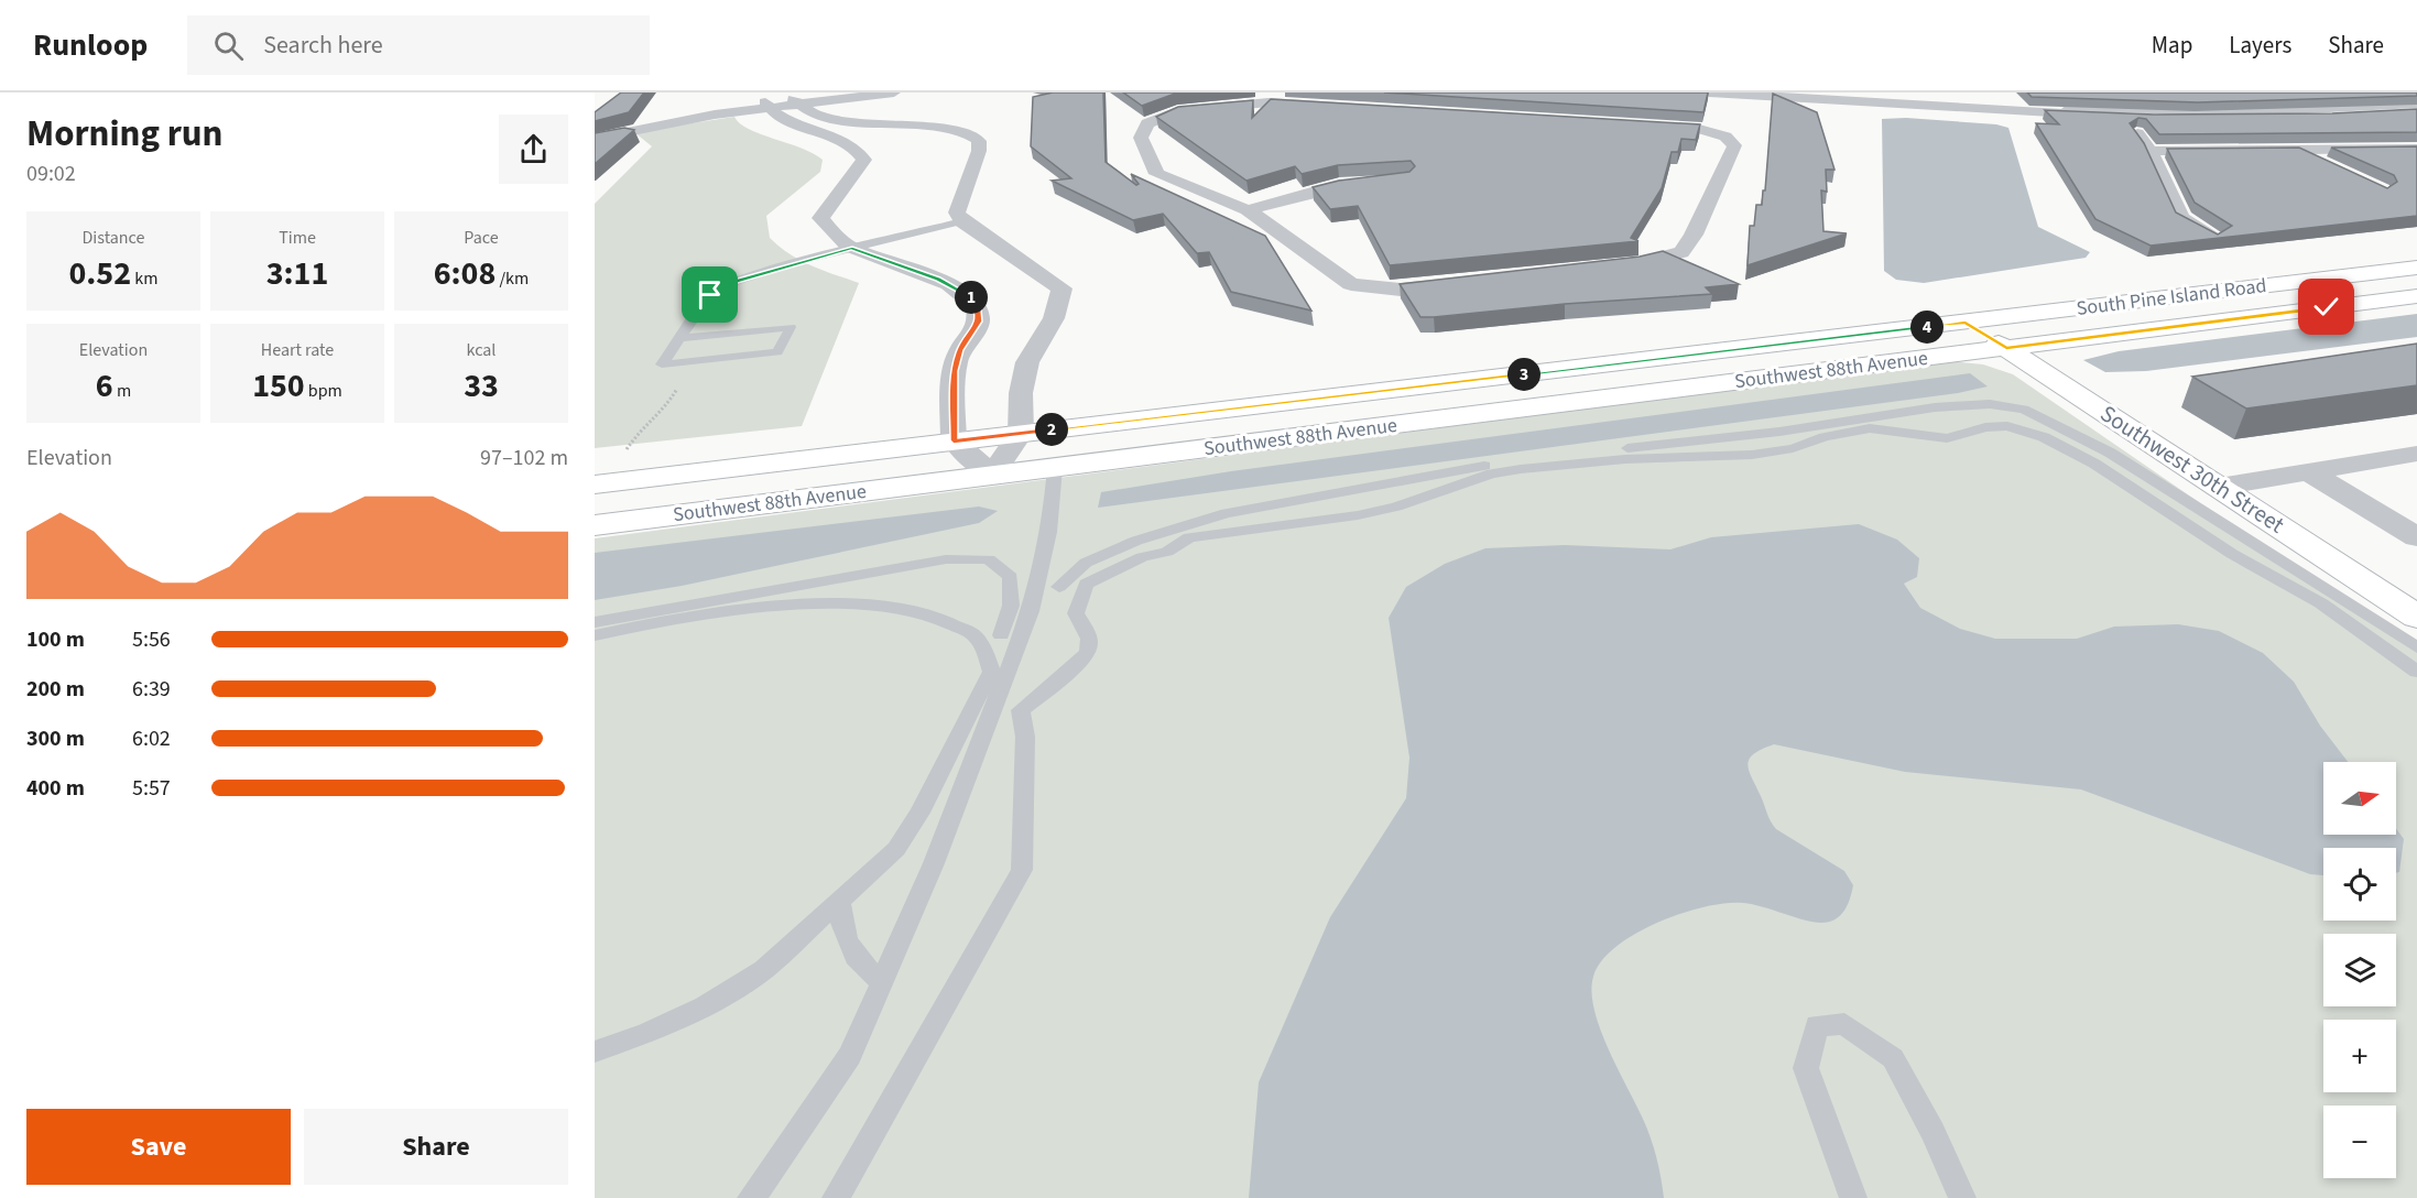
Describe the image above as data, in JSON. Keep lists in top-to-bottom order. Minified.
{"streets":{"main road":["South Pine Island Road","Southwest 88th Avenue","Southwest 30th Street"]},"crossings":[["South Pine Island Road","Southwest 88th Avenue"],["South Pine Island Road","Southwest 30th Street"],["Southwest 88th Avenue","Southwest 30th Street"]],"north":"right","page":{"header":"Runloop","search":"Search here","nav":["Map","Layers","Share"],"heading":["Morning run","09:02"],"stats":[["Distance","0.52 km"],["Time","3:11"],["Pace","6:08 /km"],["Elevation","6 m"],["Heart rate","150 bpm"],["kcal","33"]],"pins":["1","4","3","2"],"chart":["Elevation","97–102 m"],"list":[{"name":"100 m","note":"5:56"},{"name":"200 m","note":"6:39"},{"name":"300 m","note":"6:02"},{"name":"400 m","note":"5:57"}],"map_buttons":["+","−"],"buttons":["Save","Share"]}}
